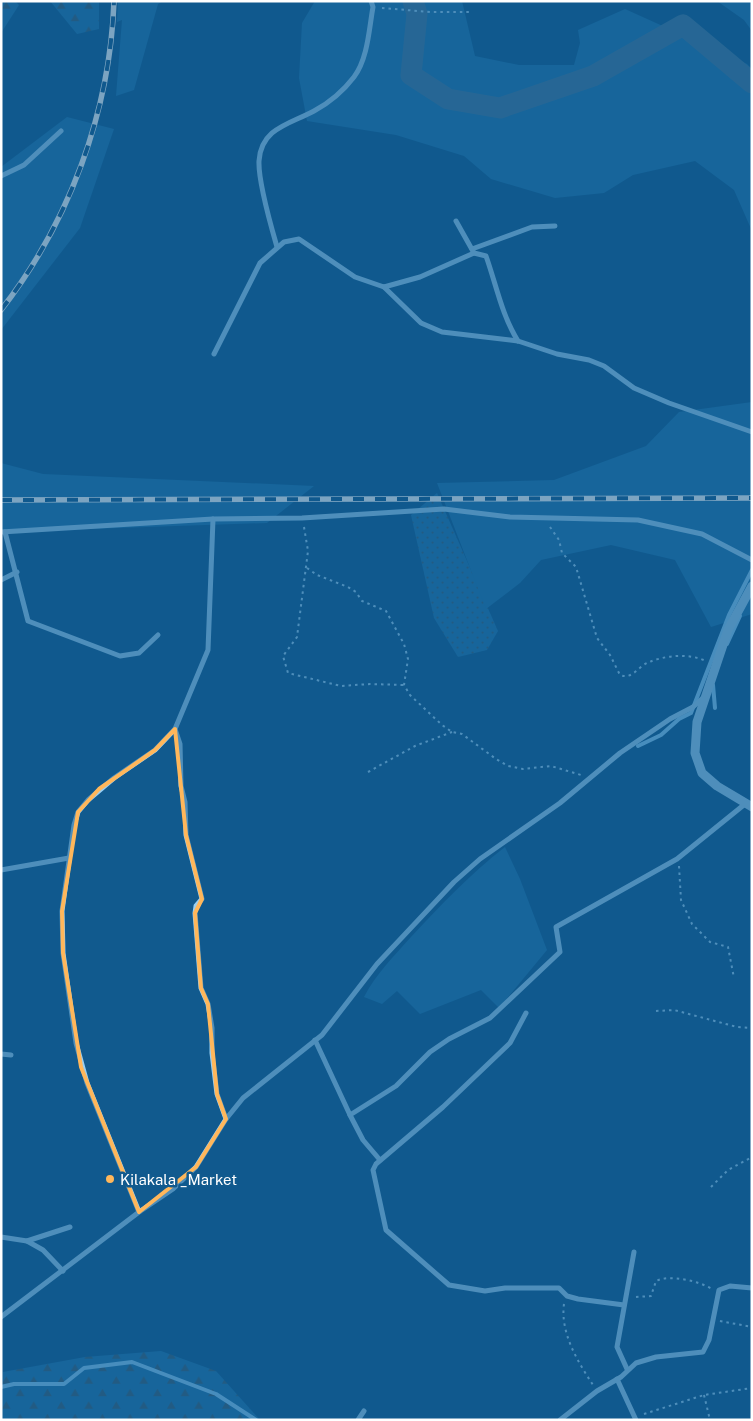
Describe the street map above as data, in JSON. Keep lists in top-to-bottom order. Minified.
{"places":["Kilakala _Market"]}
